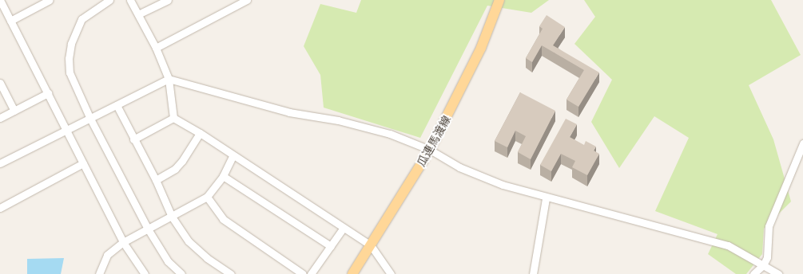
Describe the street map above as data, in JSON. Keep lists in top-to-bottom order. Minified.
{"streets":{"main road":["瓜連馬渡線"]}}
